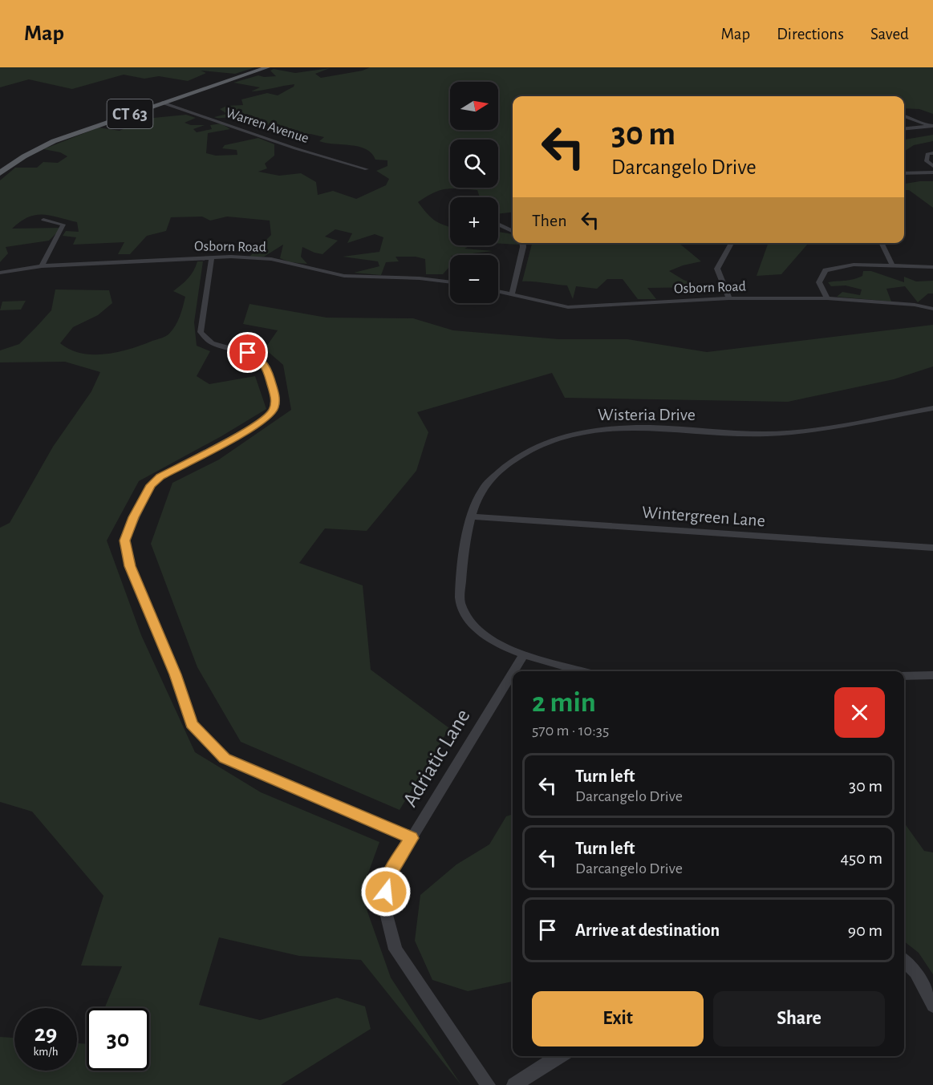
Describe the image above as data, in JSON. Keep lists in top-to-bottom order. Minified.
{"streets":{"main road":["CT 63"],"street":["Warren Avenue","Osborn Road","Wisteria Drive","Wintergreen Lane","Adriatic Lane"]},"crossings":[["CT 63","Warren Avenue"],["Wisteria Drive","Wintergreen Lane"],["Wisteria Drive","Adriatic Lane"]],"north":"right","page":{"header":"Map","nav":["Map","Directions","Saved"],"map_buttons":["+","−"],"turn":["30 m","Darcangelo Drive"],"then":"Then","heading":["2 min","570 m · 10:35"],"list":[{"name":"Turn left","note":"Darcangelo Drive","value":"30 m"},{"name":"Turn left","note":"Darcangelo Drive","value":"450 m"},{"name":"Arrive at destination","value":"90 m"}],"buttons":["Exit","Share"],"speed":"29 km/h","limit":"30"}}
